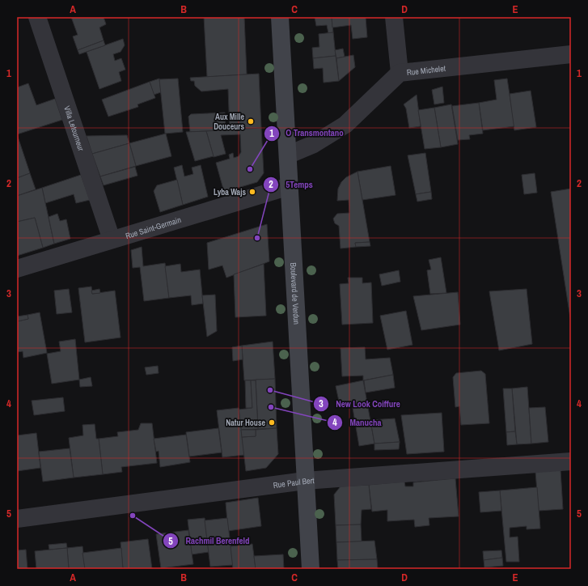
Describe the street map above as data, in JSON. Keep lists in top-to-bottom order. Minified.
{"streets":{"street":["Rue Michelet","Villa Letourneur","Rue Saint-Germain","Boulevard de Verdun","Rue Paul Bert"]},"crossings":[["Rue Michelet","Boulevard de Verdun"],["Villa Letourneur","Rue Saint-Germain"],["Rue Saint-Germain","Boulevard de Verdun"],["Boulevard de Verdun","Rue Paul Bert"]],"places":["Aux Mille Douceurs","O Transmontano","Lyba Wajs","5Temps","New Look Coiffure","Manucha","Natur House","Rachmil Berenfeld"],"grid":{"columns":["A","B","C","D","E"],"rows":["1","2","3","4","5"]}}
